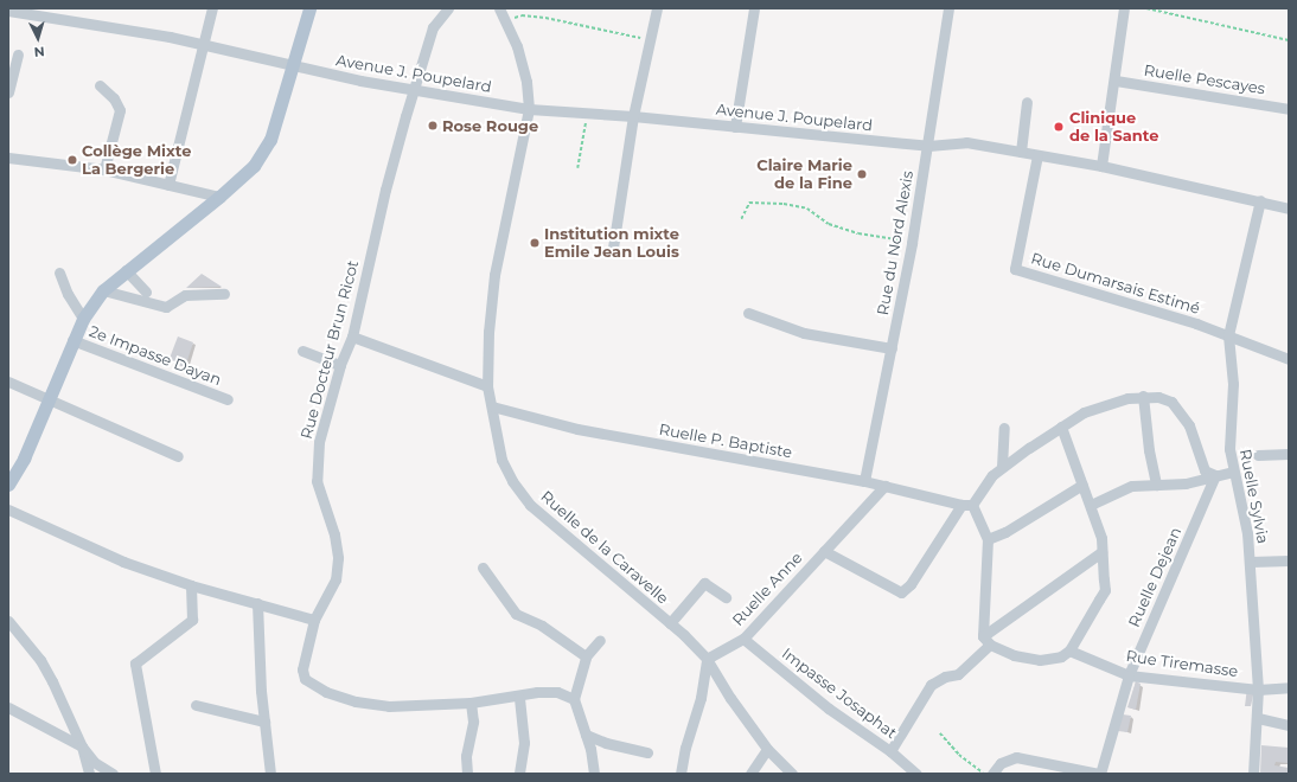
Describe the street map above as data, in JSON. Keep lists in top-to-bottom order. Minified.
{"streets":{"street":["Avenue J. Poupelard","Ruelle Pescayes","Rue du Nord Alexis","Rue Dumarsais Estimé","Rue Docteur Brun Ricot","2e Impasse Dayan","Ruelle P. Baptiste","Ruelle Sylvia","Ruelle de la Caravelle","Ruelle Dejean","Ruelle Anne","Rue Tiremasse","Impasse Josaphat"]},"crossings":[["Avenue J. Poupelard","Rue du Nord Alexis"],["Avenue J. Poupelard","Rue Dumarsais Estimé"],["Avenue J. Poupelard","Rue Docteur Brun Ricot"],["Avenue J. Poupelard","Ruelle Sylvia"],["Avenue J. Poupelard","Ruelle de la Caravelle"],["Rue du Nord Alexis","Ruelle P. Baptiste"],["Rue Dumarsais Estimé","Ruelle Sylvia"],["Ruelle P. Baptiste","Ruelle de la Caravelle"],["Ruelle P. Baptiste","Ruelle Anne"],["Ruelle Sylvia","Rue Tiremasse"],["Ruelle de la Caravelle","Ruelle Anne"],["Ruelle Dejean","Rue Tiremasse"],["Ruelle Anne","Impasse Josaphat"]],"places":["Rose Rouge","Clinique de la Sante","Collège Mixte La Bergerie","Claire Marie de la Fine","Institution mixte Emile Jean Louis"],"north":"bottom"}
